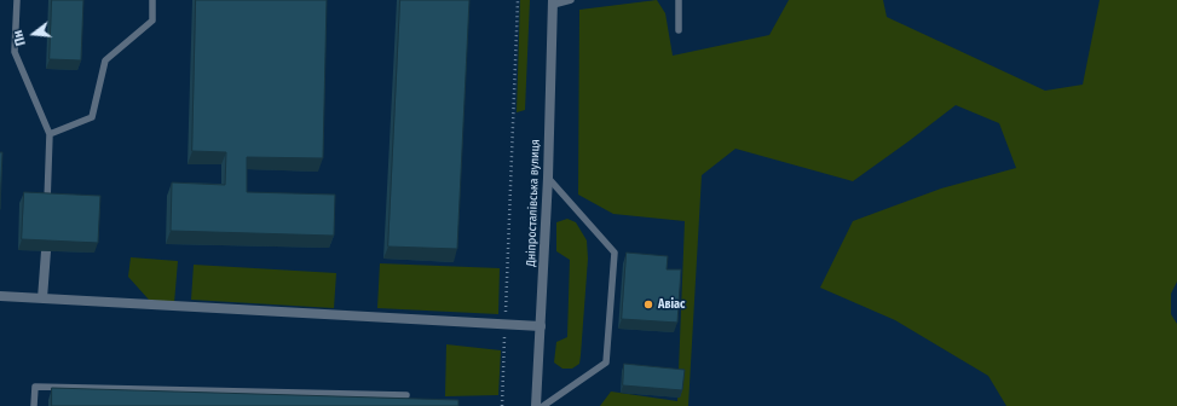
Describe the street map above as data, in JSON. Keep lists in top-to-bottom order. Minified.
{"streets":{"street":["Дніпросталівська вулиця"]},"places":["Авіас"],"north":"left"}
